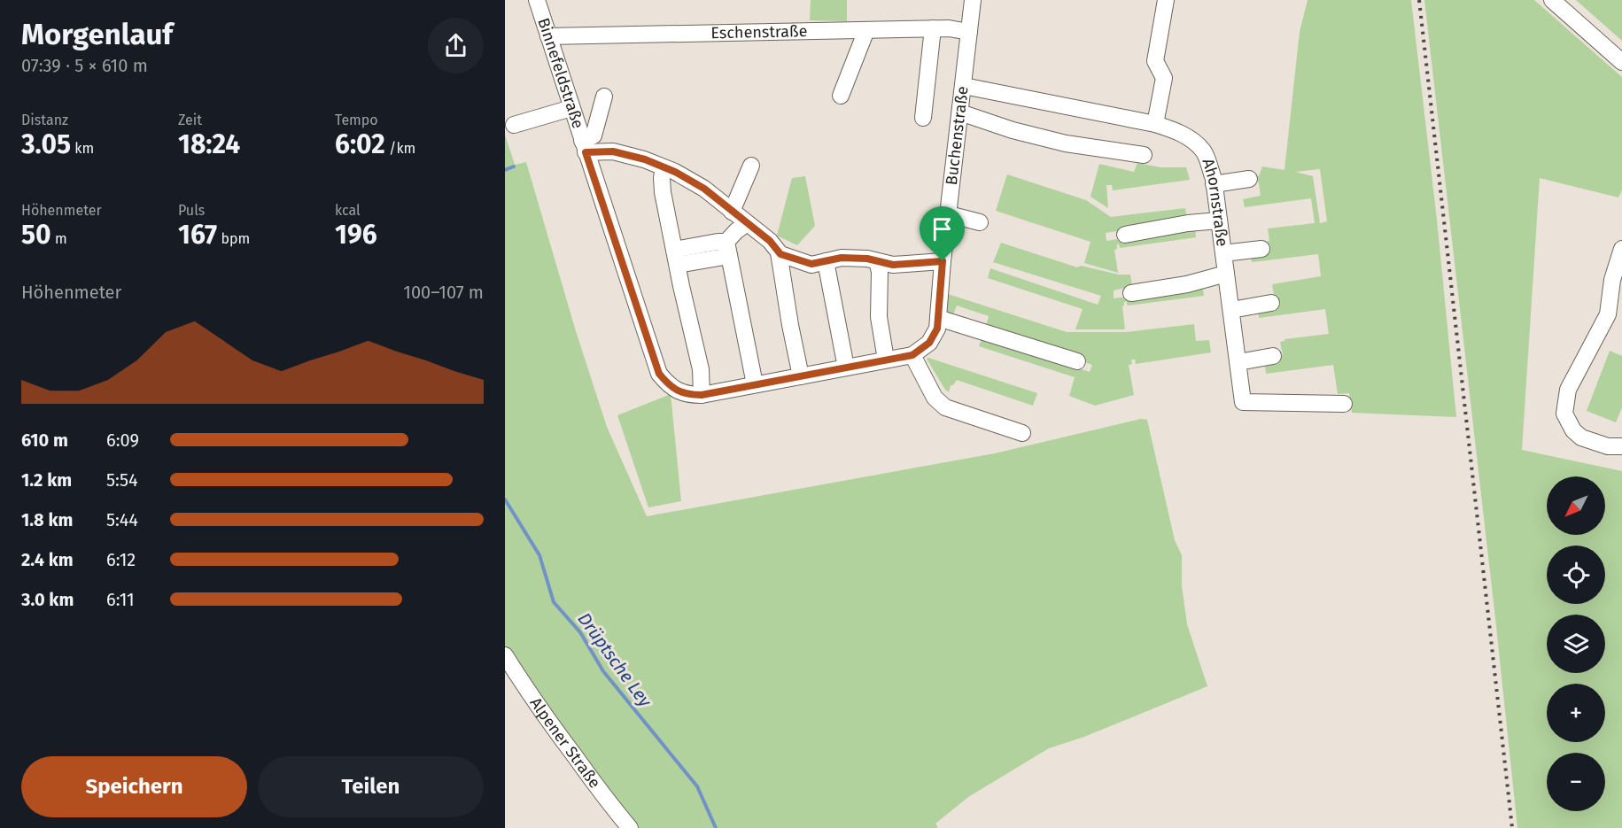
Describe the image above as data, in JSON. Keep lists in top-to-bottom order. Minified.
{"streets":{"street":["Eschenstraße","Binnefeldstraße","Buchenstraße","Ahornstraße","Alpener Straße"]},"crossings":[["Eschenstraße","Binnefeldstraße"],["Eschenstraße","Buchenstraße"],["Buchenstraße","Ahornstraße"]],"water":["Drüptsche Ley"],"north":"bottom left","page":{"heading":["Morgenlauf","07:39 · 5 × 610 m"],"stats":[["Distanz","3.05 km"],["Zeit","18:24"],["Tempo","6:02 /km"],["Höhenmeter","50 m"],["Puls","167 bpm"],["kcal","196"]],"chart":["Höhenmeter","100–107 m"],"list":[{"name":"610 m","note":"6:09"},{"name":"1.2 km","note":"5:54"},{"name":"1.8 km","note":"5:44"},{"name":"2.4 km","note":"6:12"},{"name":"3.0 km","note":"6:11"}],"map_buttons":["+","−"],"buttons":["Speichern","Teilen"]}}
